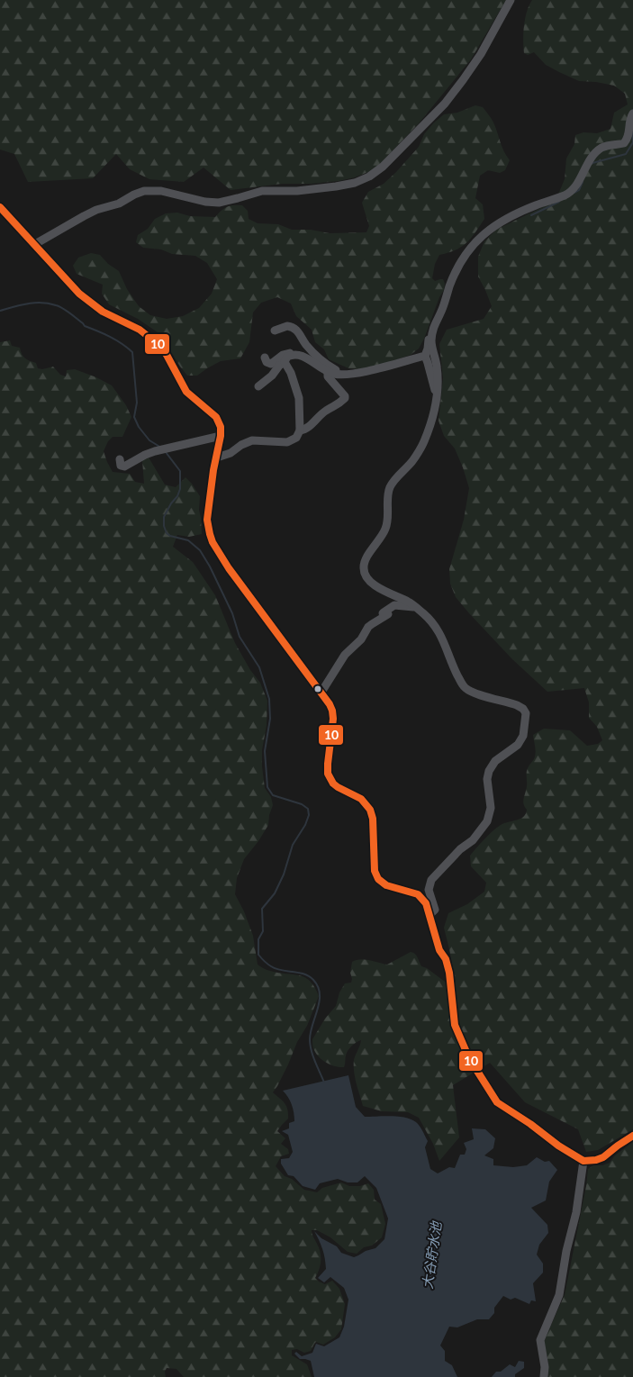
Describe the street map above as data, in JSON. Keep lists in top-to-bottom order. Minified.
{"water":["大谷貯水池"],"lines":["transit line 10"]}
